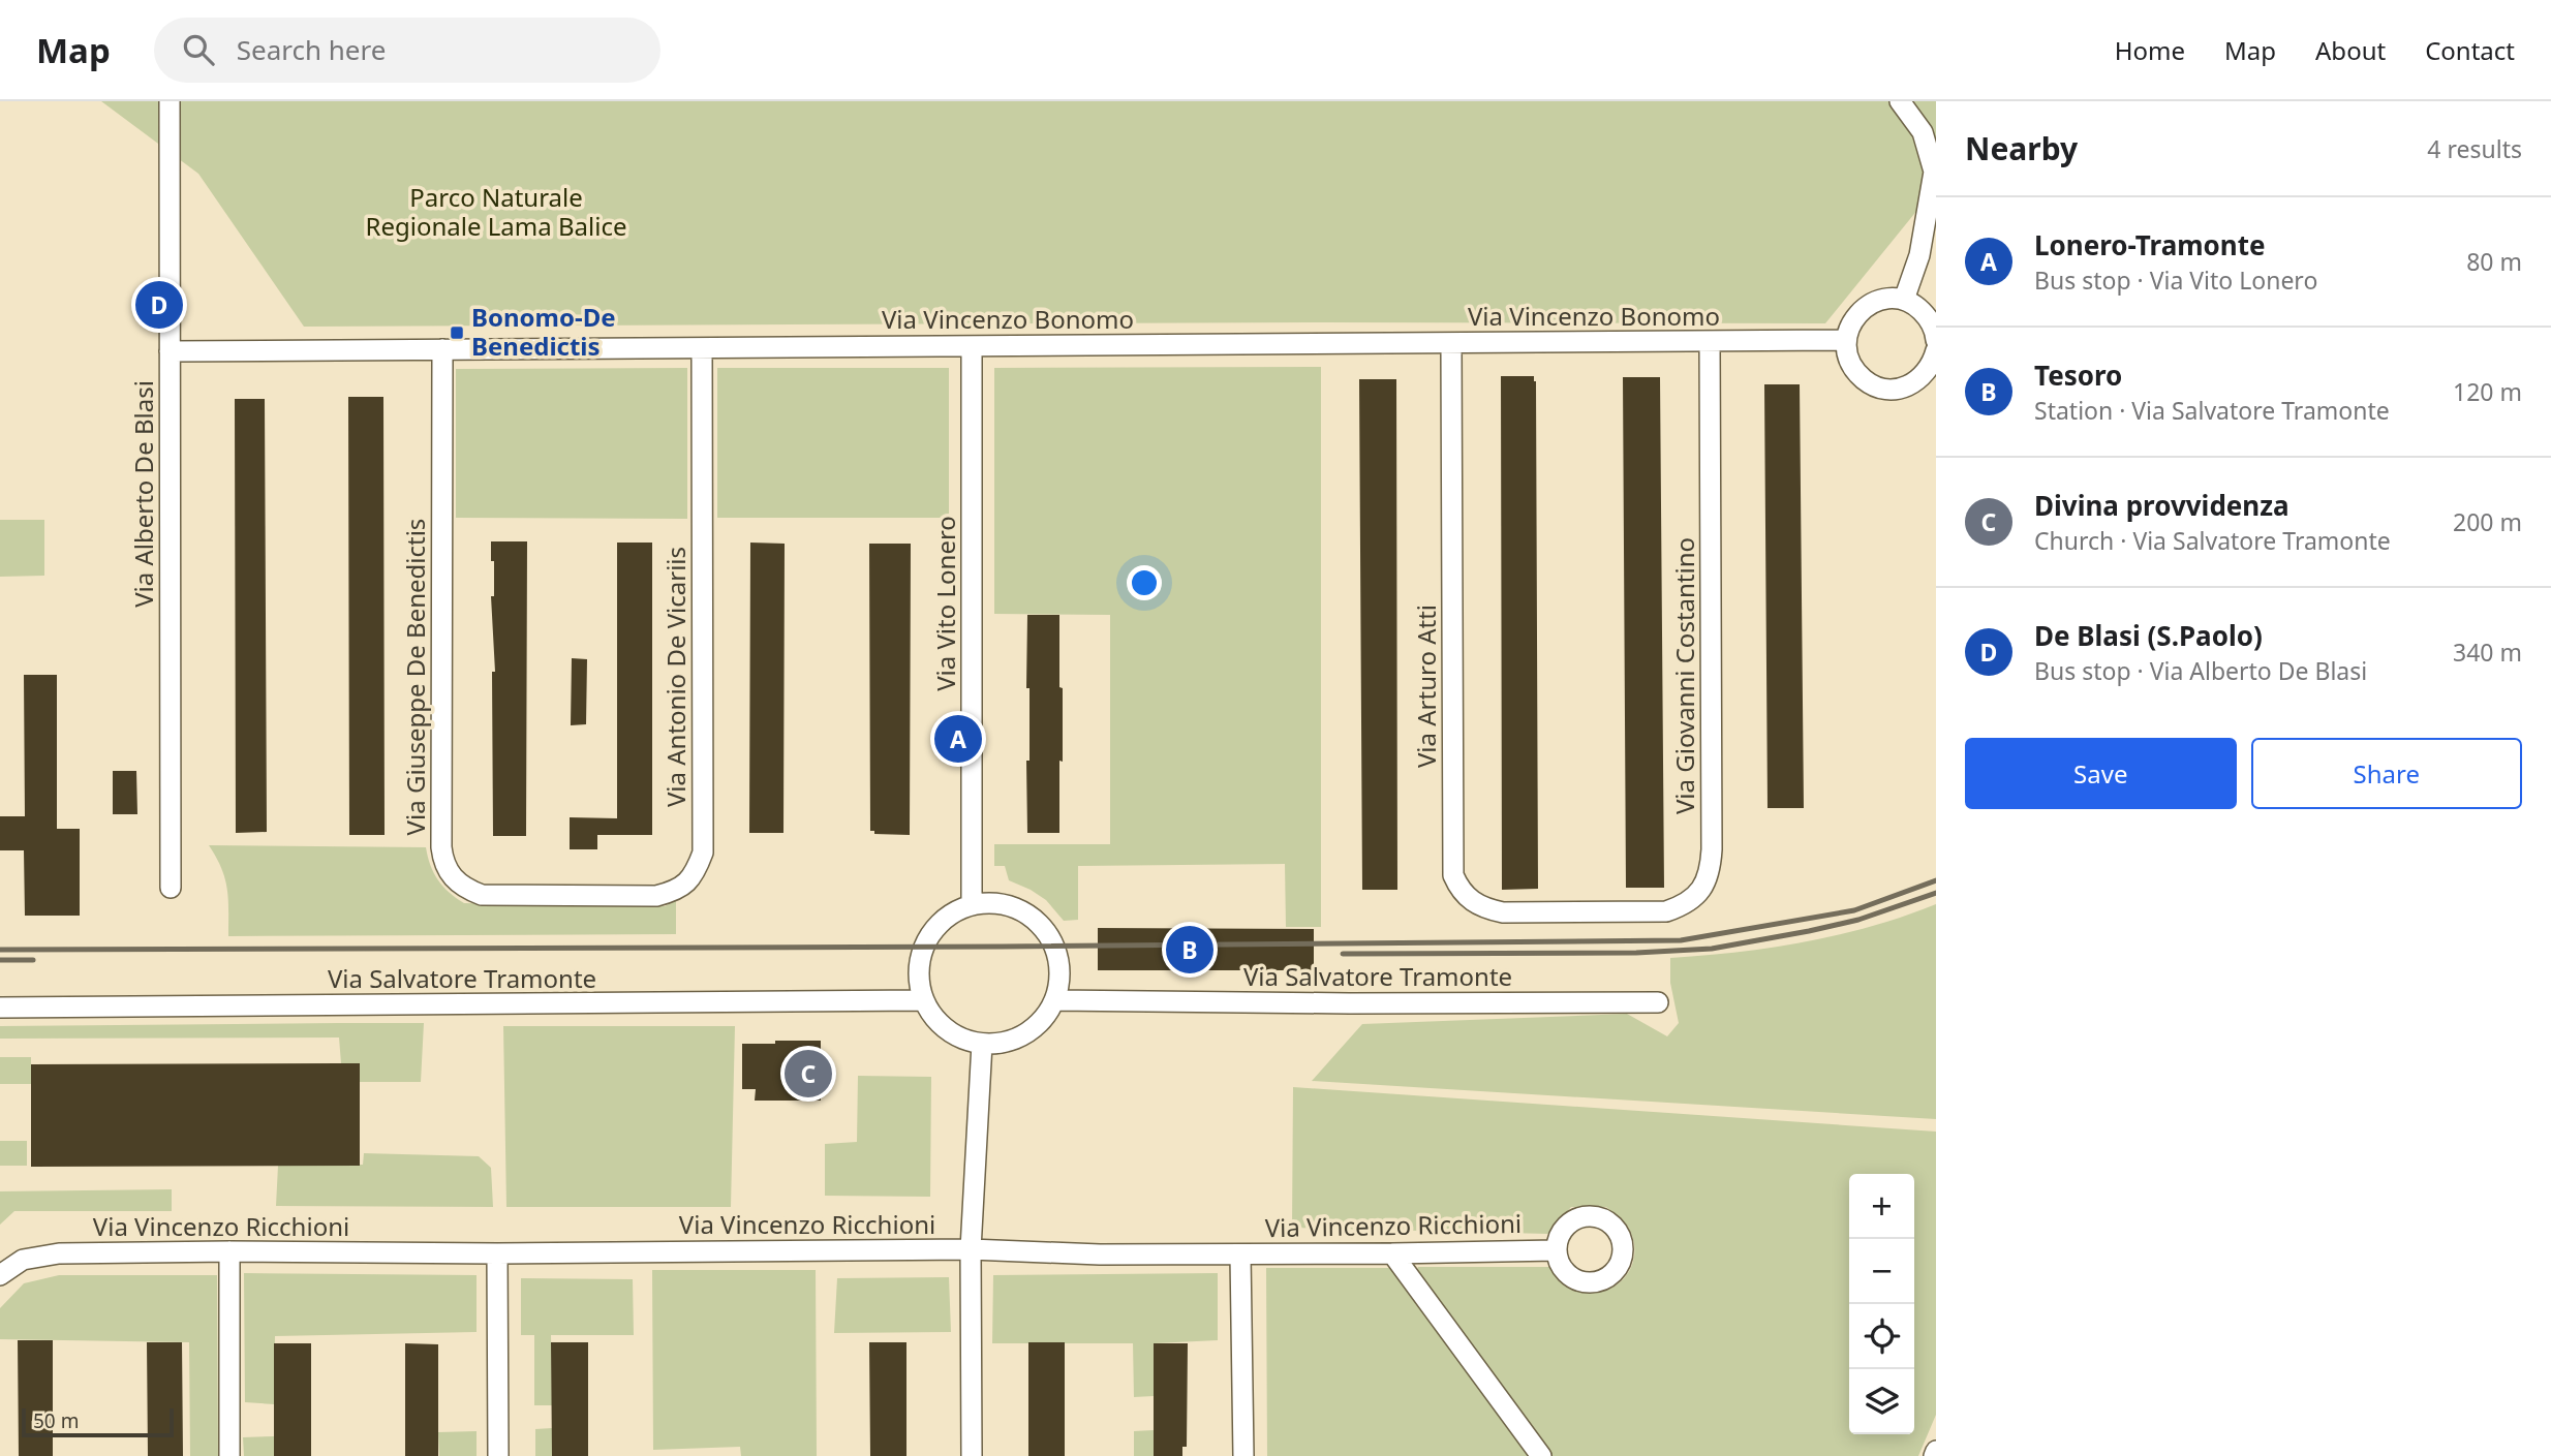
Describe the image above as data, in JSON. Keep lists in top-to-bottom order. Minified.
{"streets":{"street":["Via Vincenzo Bonomo","Via Alberto De Blasi","Via Vito Lonero","Via Giovanni Costantino","Via Giuseppe De Benedictis","Via Antonio De Vicariis","Via Arturo Atti","Via Salvatore Tramonte","Via Vincenzo Ricchioni"]},"crossings":[["Via Vincenzo Bonomo","Via Alberto De Blasi"],["Via Vincenzo Bonomo","Via Vito Lonero"],["Via Vincenzo Bonomo","Via Giovanni Costantino"],["Via Vincenzo Bonomo","Via Giuseppe De Benedictis"],["Via Vincenzo Bonomo","Via Antonio De Vicariis"],["Via Vincenzo Bonomo","Via Arturo Atti"],["Via Vito Lonero","Via Salvatore Tramonte"],["Via Giovanni Costantino","Via Arturo Atti"],["Via Giuseppe De Benedictis","Via Antonio De Vicariis"]],"parks":["Parco Naturale Regionale Lama Balice"],"places":{"transit":["Bonomo-De Benedictis"]},"scale_bar":"50 m","page":{"header":"Map","search":"Search here","nav":["Home","Map","About","Contact"],"heading":["Nearby","4 results"],"list":[{"mark":"A","name":"Lonero-Tramonte","note":"Bus stop · Via Vito Lonero","value":"80 m"},{"mark":"B","name":"Tesoro","note":"Station · Via Salvatore Tramonte","value":"120 m"},{"mark":"C","name":"Divina provvidenza","note":"Church · Via Salvatore Tramonte","value":"200 m"},{"mark":"D","name":"De Blasi (S.Paolo)","note":"Bus stop · Via Alberto De Blasi","value":"340 m"}],"pins":["D","A","B","C"],"buttons":["Save","Share"],"map_buttons":["+","−"],"scale":"50 m"}}
